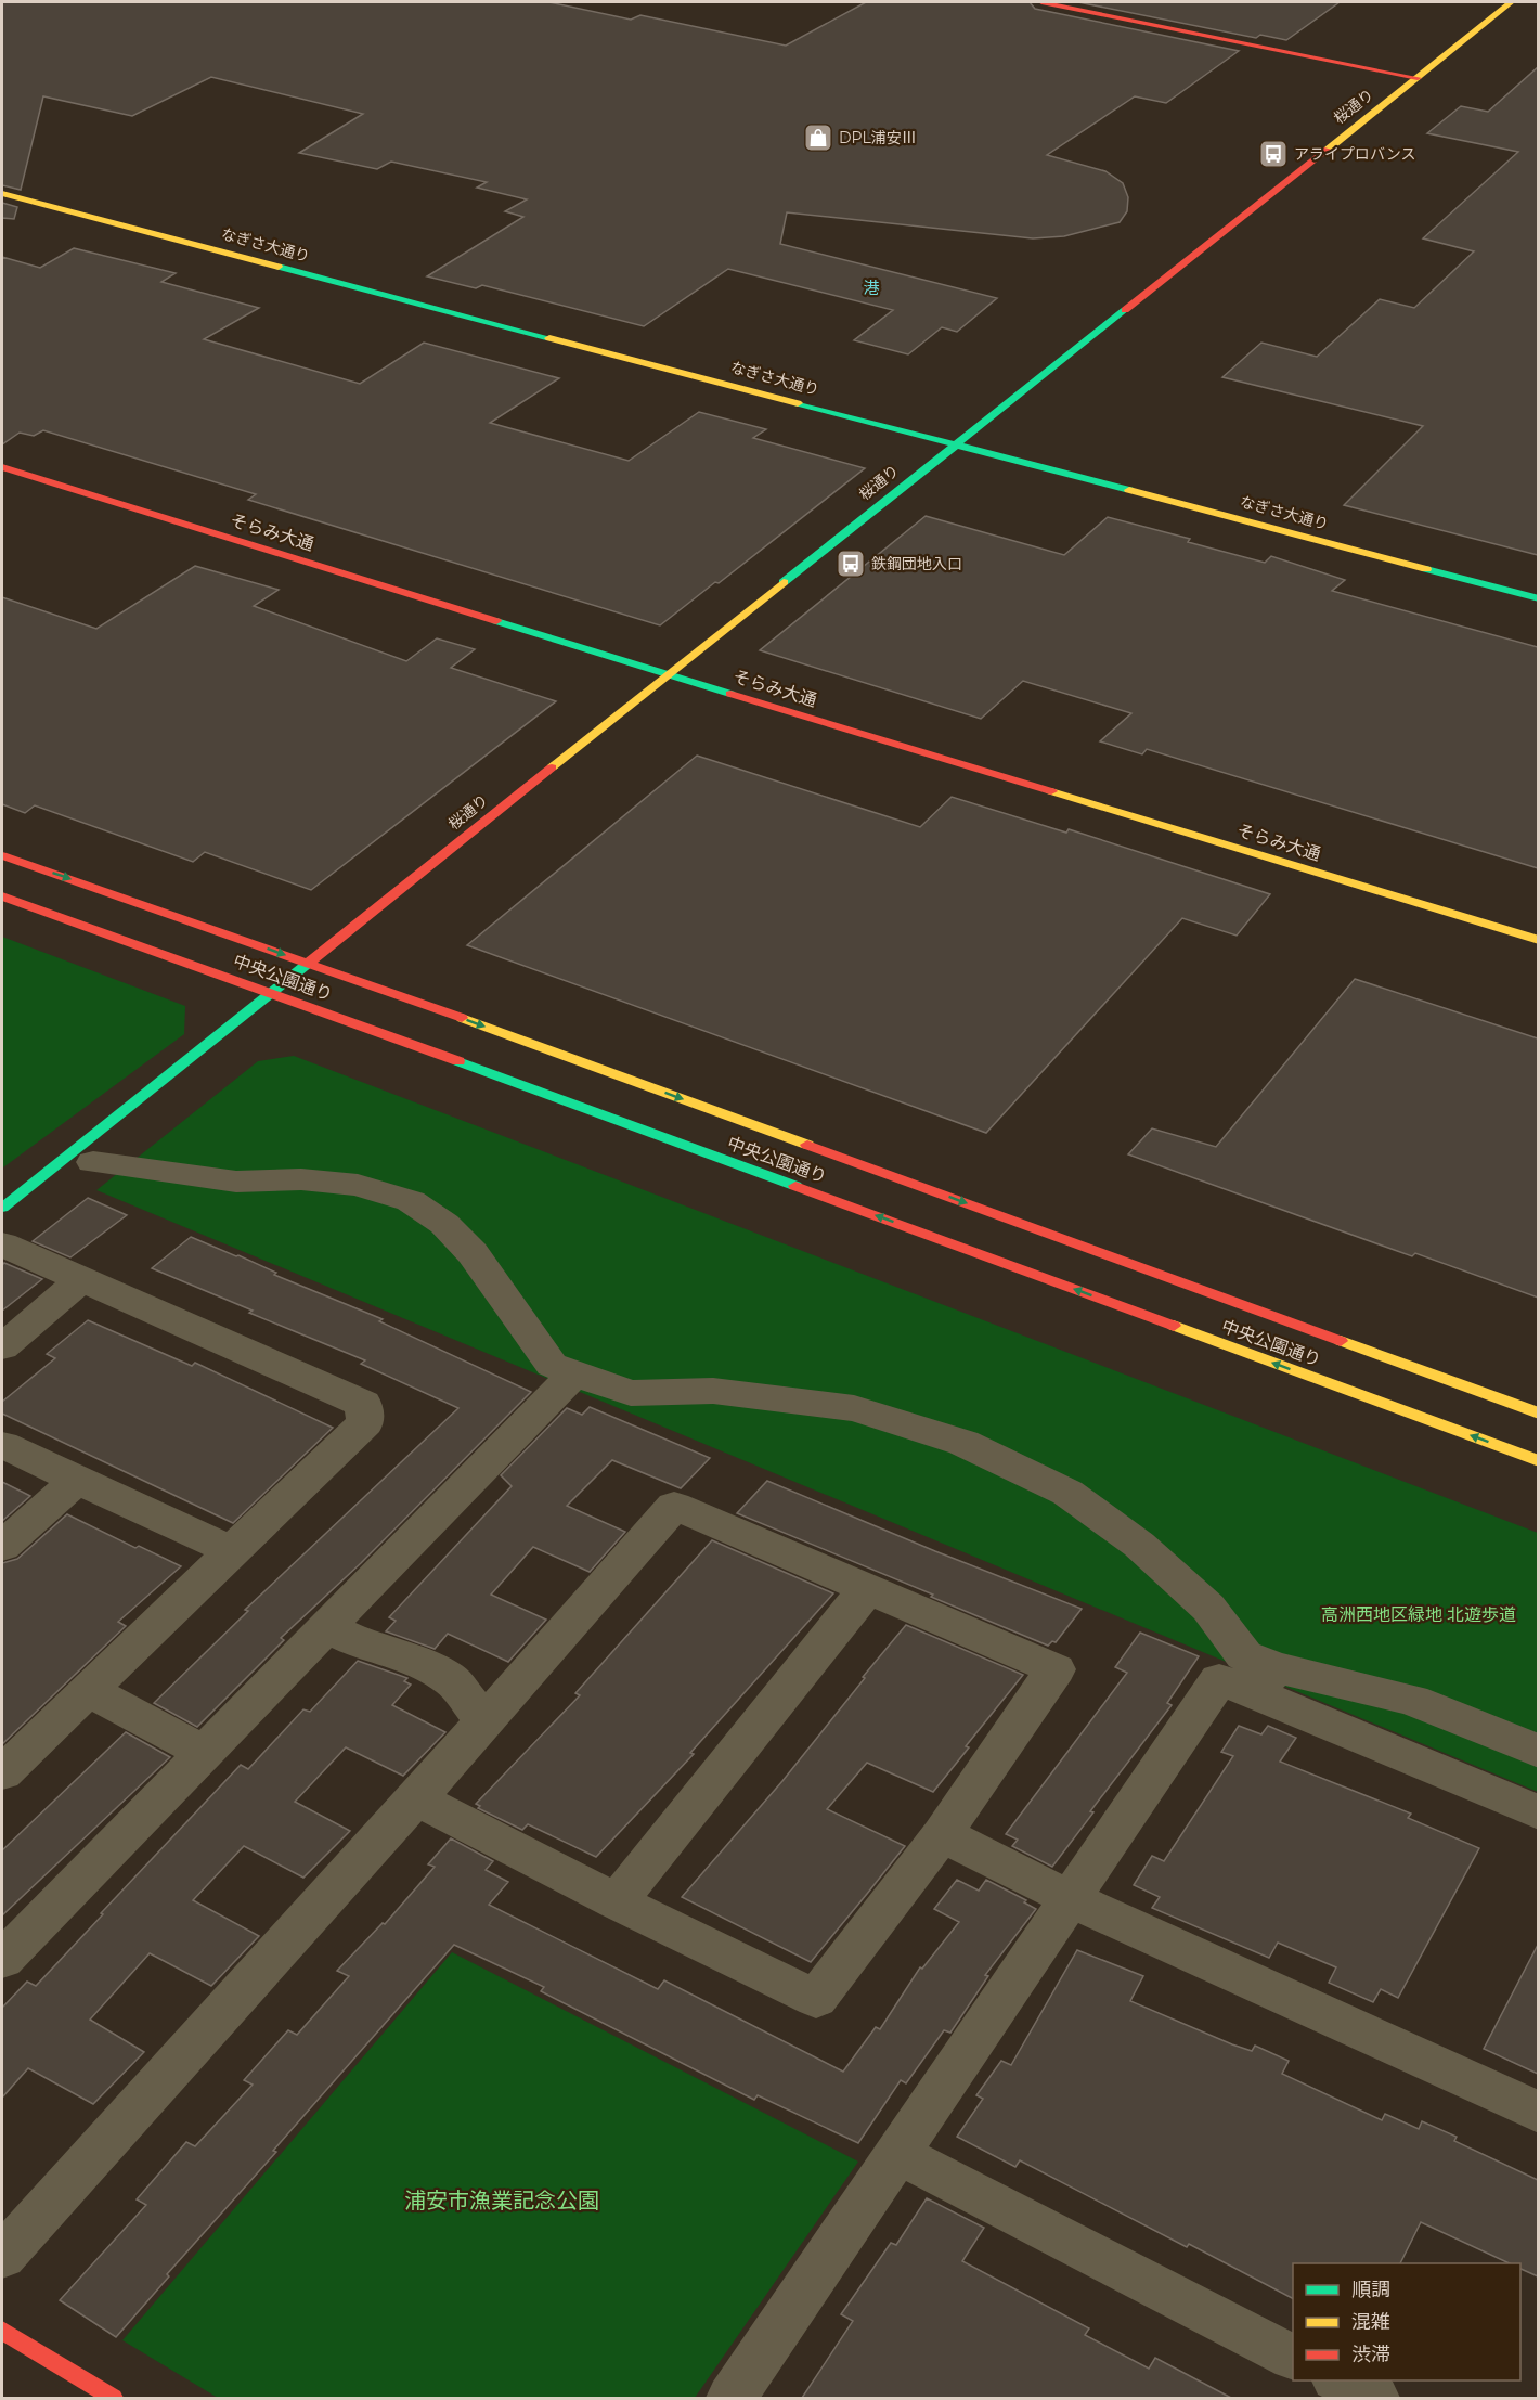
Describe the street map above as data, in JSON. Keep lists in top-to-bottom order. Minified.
{"streets":{"street":["桜通り","なぎさ大通り","そらみ大通","中央公園通り"]},"crossings":[["桜通り","なぎさ大通り"],["桜通り","そらみ大通"],["桜通り","中央公園通り"]],"districts":["港"],"parks":["高洲西地区緑地 北遊歩道","浦安市漁業記念公園"],"places":{"shop":["DPL浦安Ⅲ"],"bus stop":["アライプロバンス","鉄鋼団地入口"]},"legend":["順調","混雑","渋滞"]}
